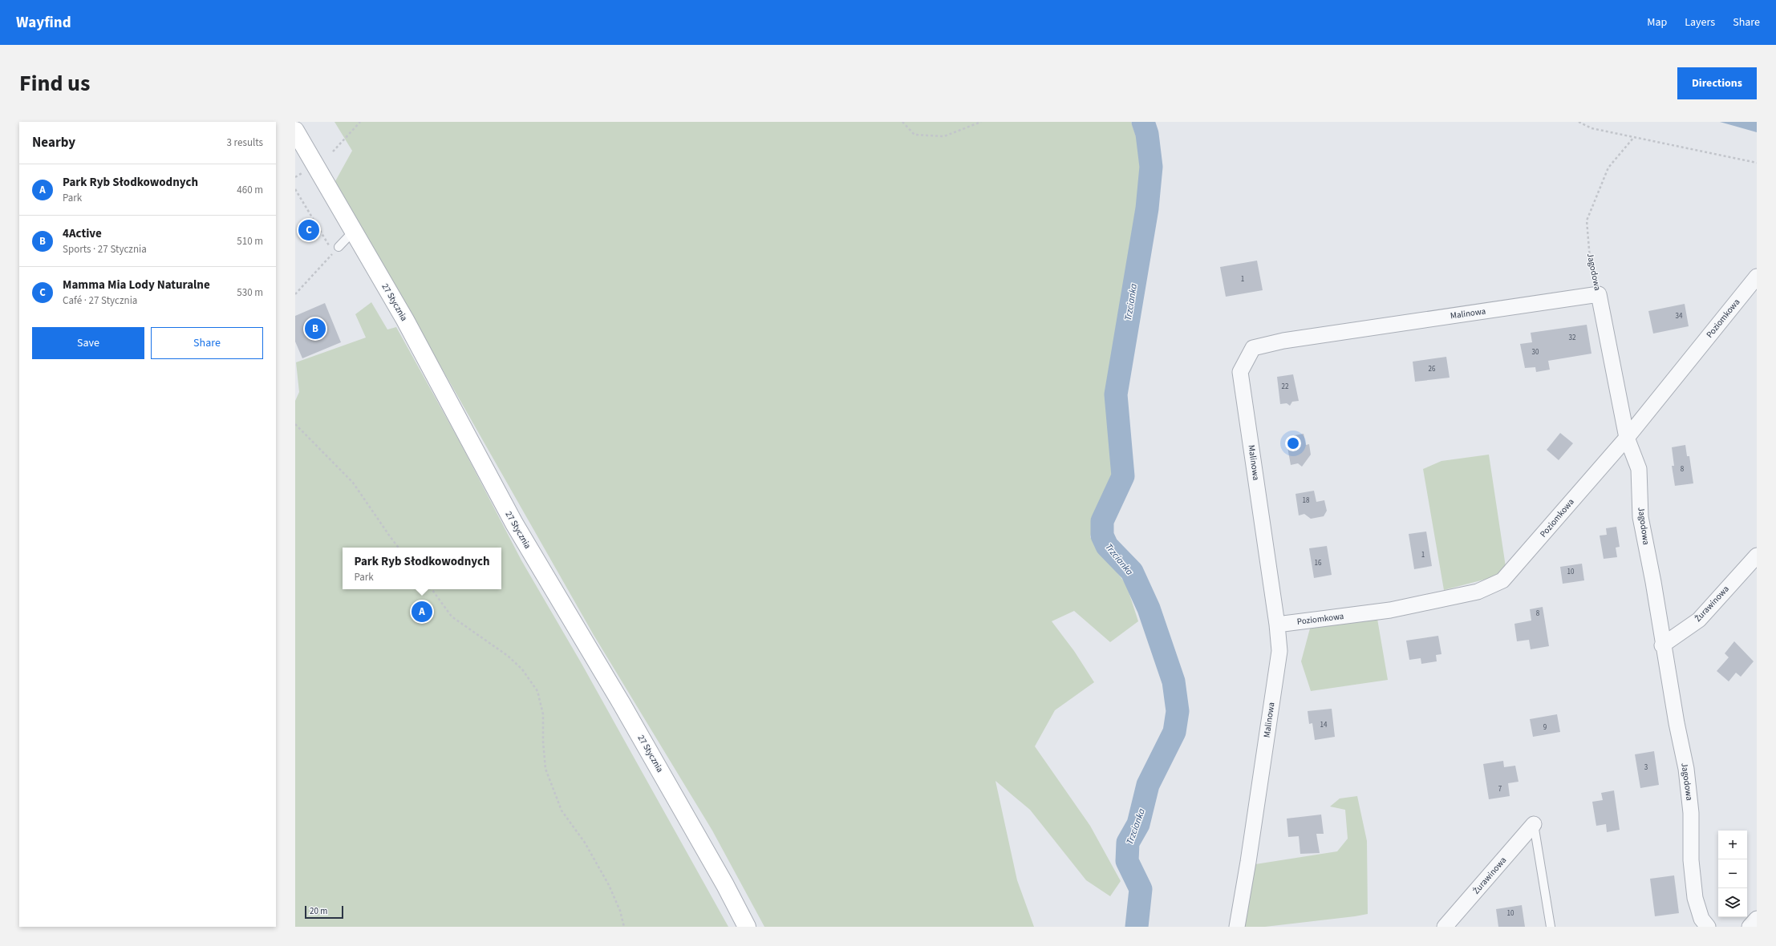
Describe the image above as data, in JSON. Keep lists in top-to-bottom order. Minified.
{"streets":{"main road":["27 Stycznia"],"street":["Jagodowa","Malinowa","Poziomkowa","Żurawinowa"]},"crossings":[["Jagodowa","Malinowa"],["Jagodowa","Poziomkowa"],["Jagodowa","Żurawinowa"],["Malinowa","Poziomkowa"]],"water":["Trzcianka"],"house_numbers":["1","34","32","30","26","22","8","18","1","16","10","8","14","9","3","7","10"],"scale_bar":"20 m","page":{"header":"Wayfind","nav":["Map","Layers","Share"],"title":"Find us","buttons":["Directions",["Save","Share"]],"heading":["Nearby","3 results"],"list":[{"mark":"A","name":"Park Ryb Słodkowodnych","note":"Park","value":"460 m"},{"mark":"B","name":"4Active","note":"Sports · 27 Stycznia","value":"510 m"},{"mark":"C","name":"Mamma Mia Lody Naturalne","note":"Café · 27 Stycznia","value":"530 m"}],"pins":["C","B","A"],"popup":["Park Ryb Słodkowodnych","Park"],"map_buttons":["+","−"],"scale":"20 m"}}
